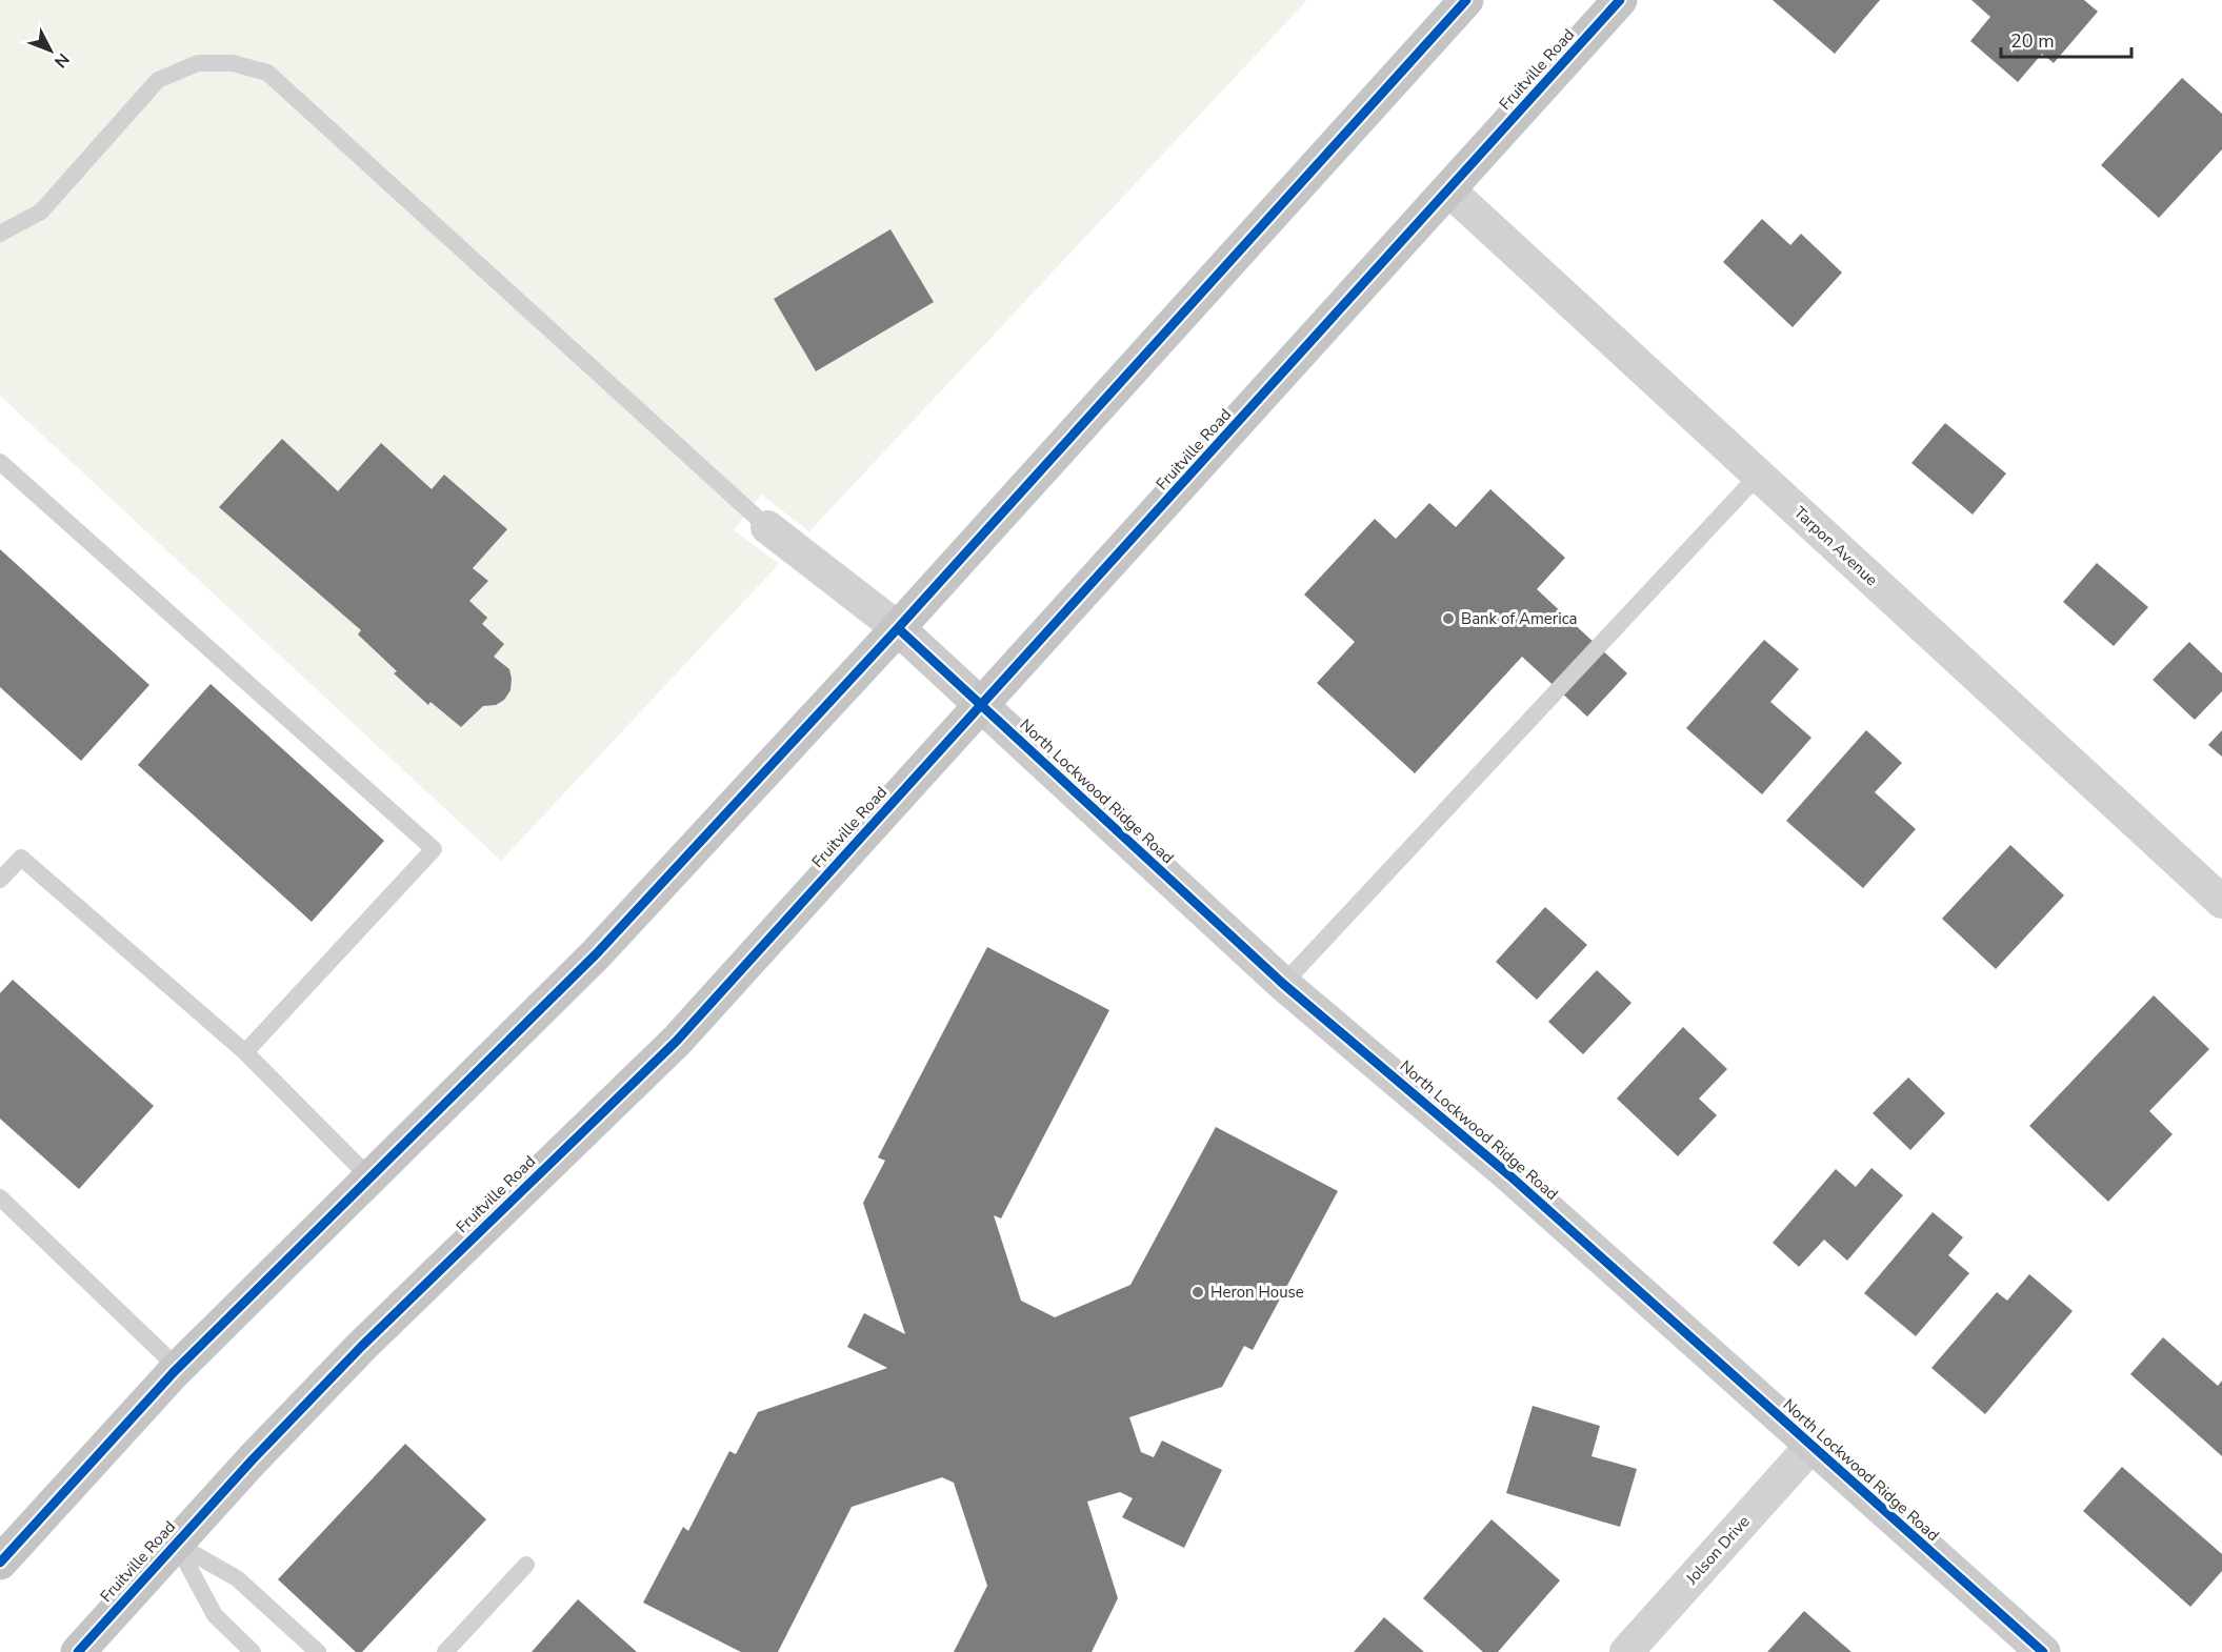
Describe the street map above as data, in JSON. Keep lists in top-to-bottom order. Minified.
{"streets":{"main road":["Fruitville Road"],"street":["Tarpon Avenue","North Lockwood Ridge Road","Jolson Drive"]},"crossings":[["Fruitville Road","Tarpon Avenue"],["Fruitville Road","North Lockwood Ridge Road"],["North Lockwood Ridge Road","Jolson Drive"]],"places":["Bank of America","Heron House"],"scale_bar":"20 m","north":"bottom right"}
